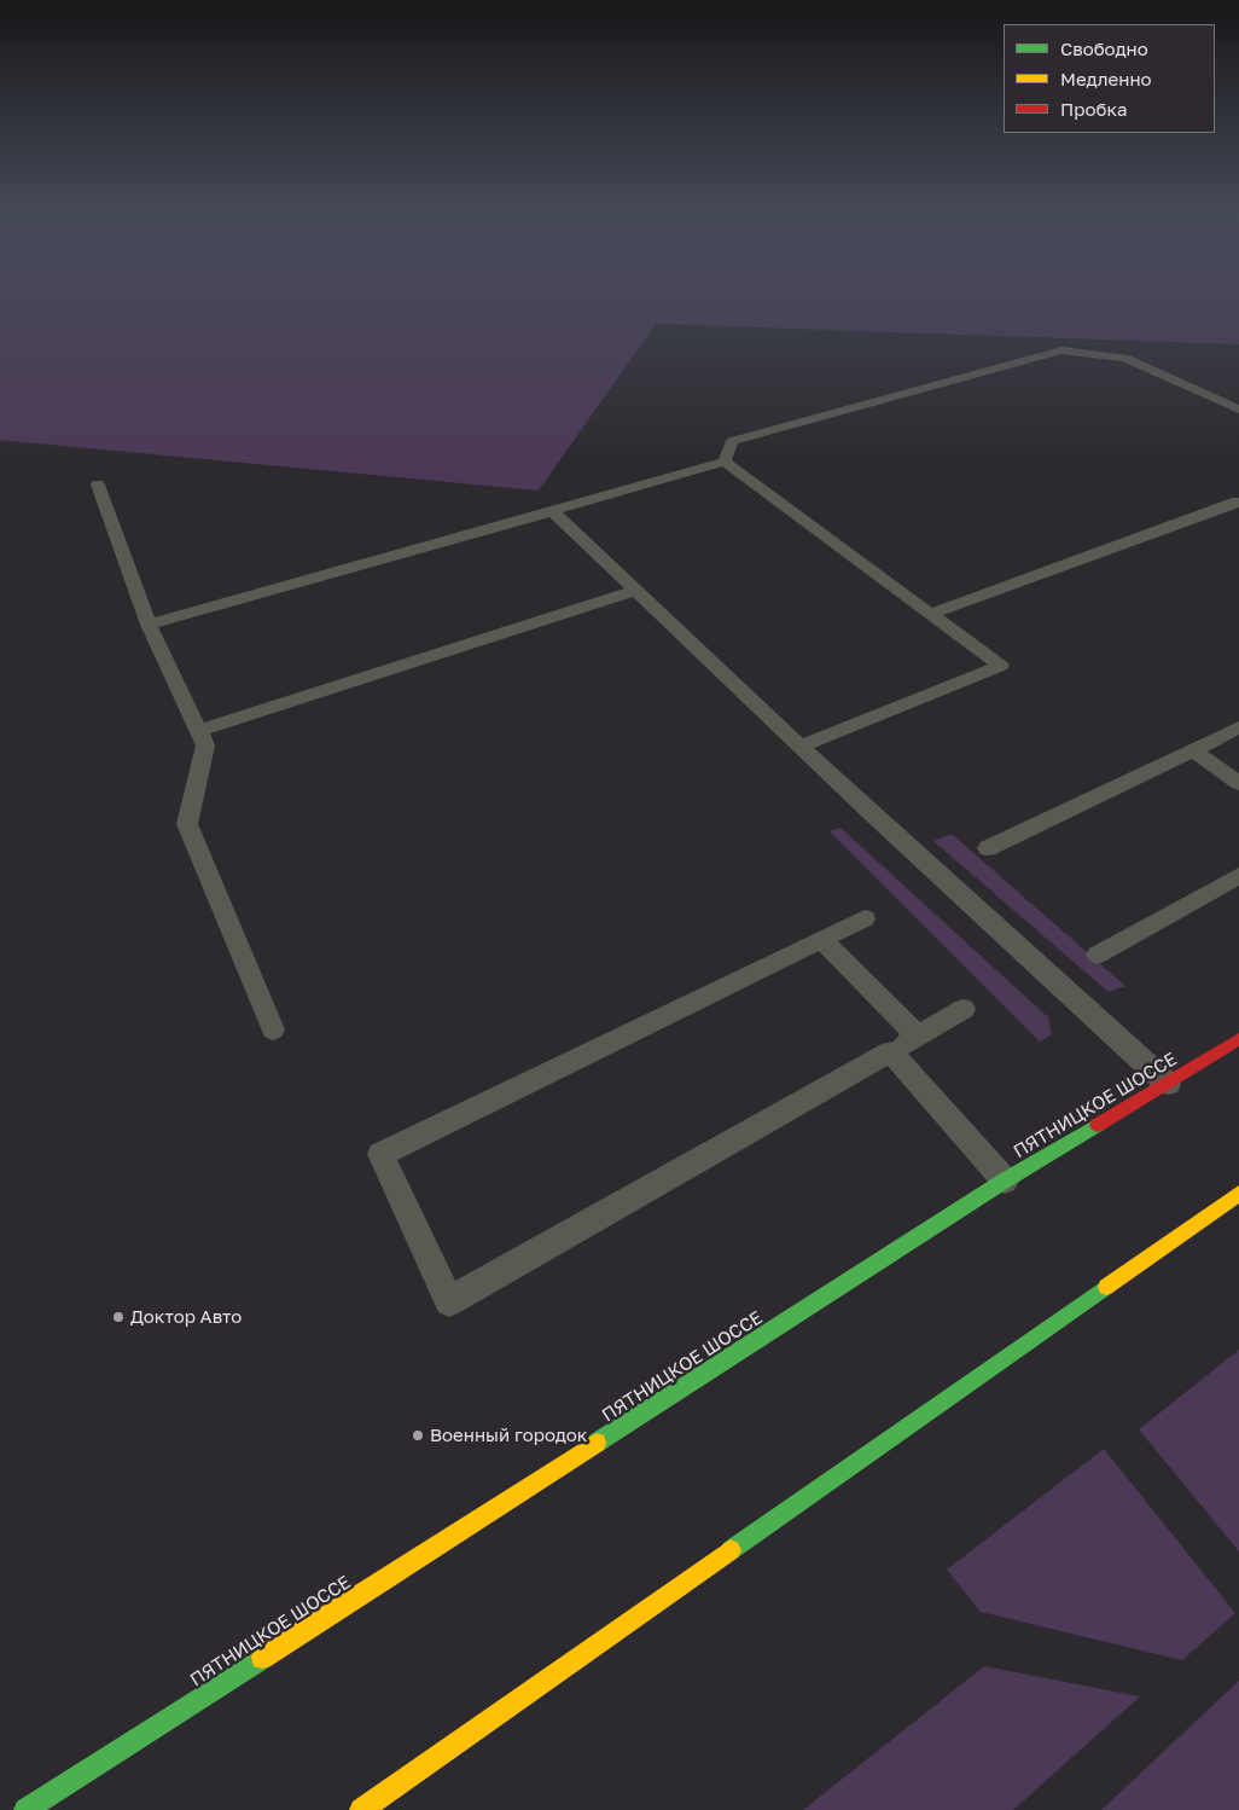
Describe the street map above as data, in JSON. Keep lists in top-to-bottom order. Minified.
{"streets":{"main road":["ПЯТНИЦКОЕ ШОССЕ"]},"places":["Доктор Авто","Военный городок"],"legend":["Свободно","Медленно","Пробка"]}
